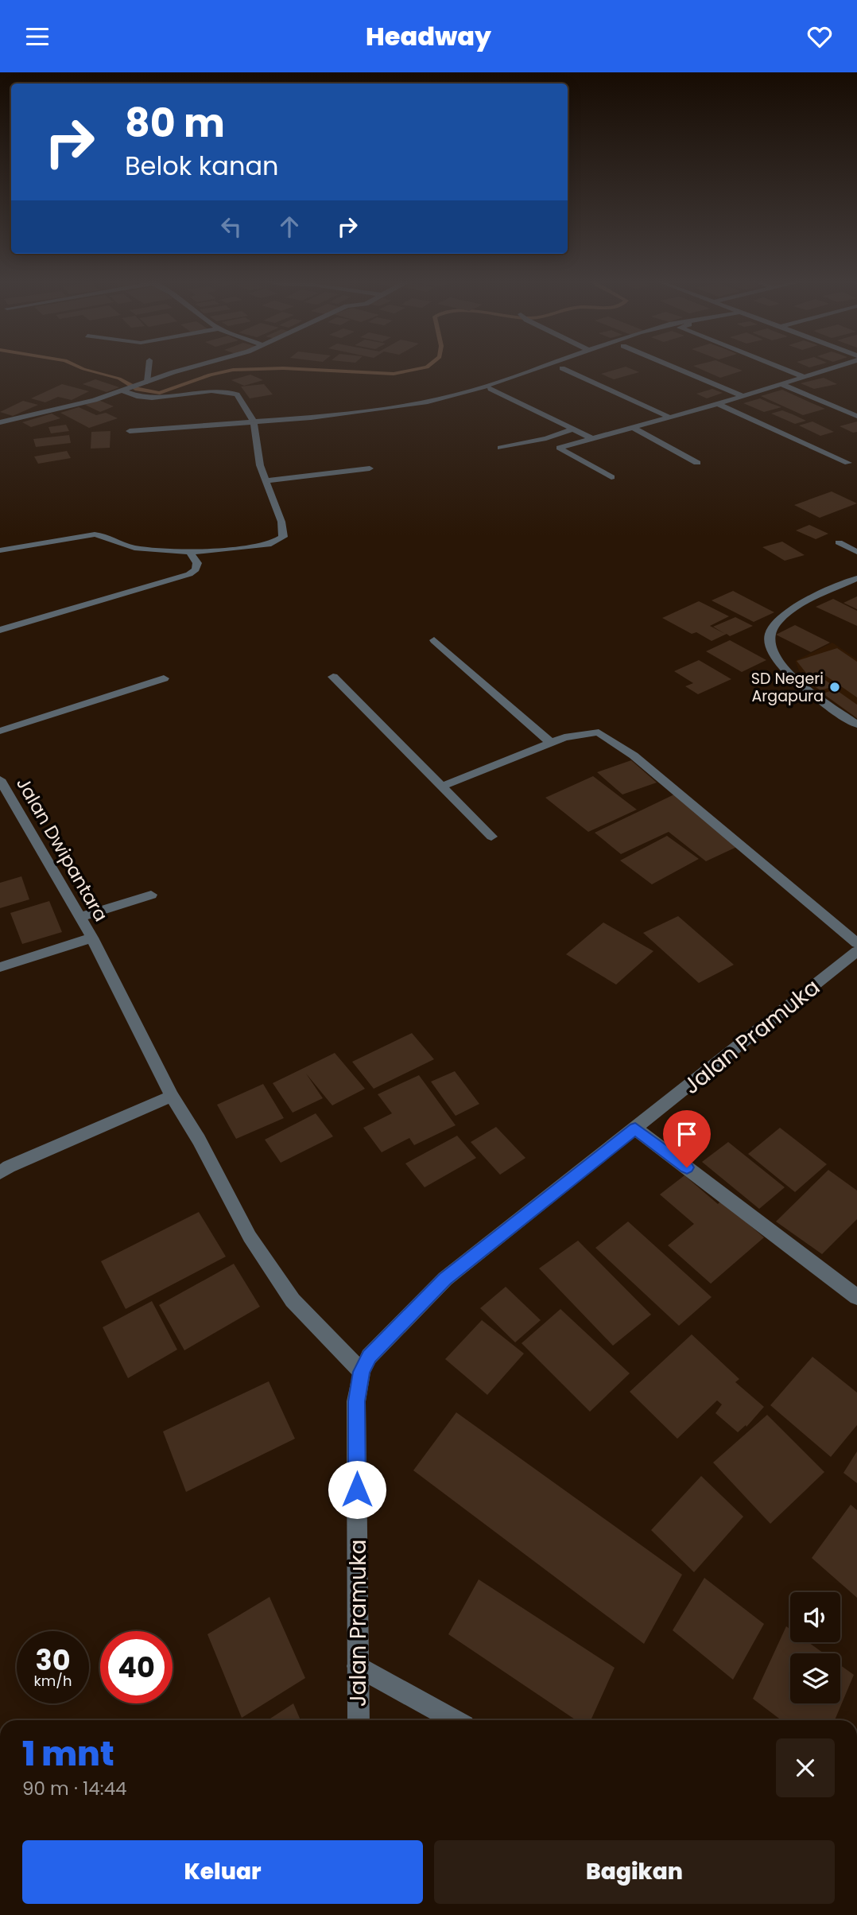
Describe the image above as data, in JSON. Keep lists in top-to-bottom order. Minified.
{"streets":{"street":["Jalan Dwipantara","Jalan Pramuka"]},"crossings":[["Jalan Dwipantara","Jalan Pramuka"]],"places":["SD Negeri Argapura"],"page":{"header":"Headway","turn":["80 m","Belok kanan"],"speed":"30 km/h","limit":"40","heading":["1 mnt","90 m · 14:44"],"buttons":["Keluar","Bagikan"]}}
